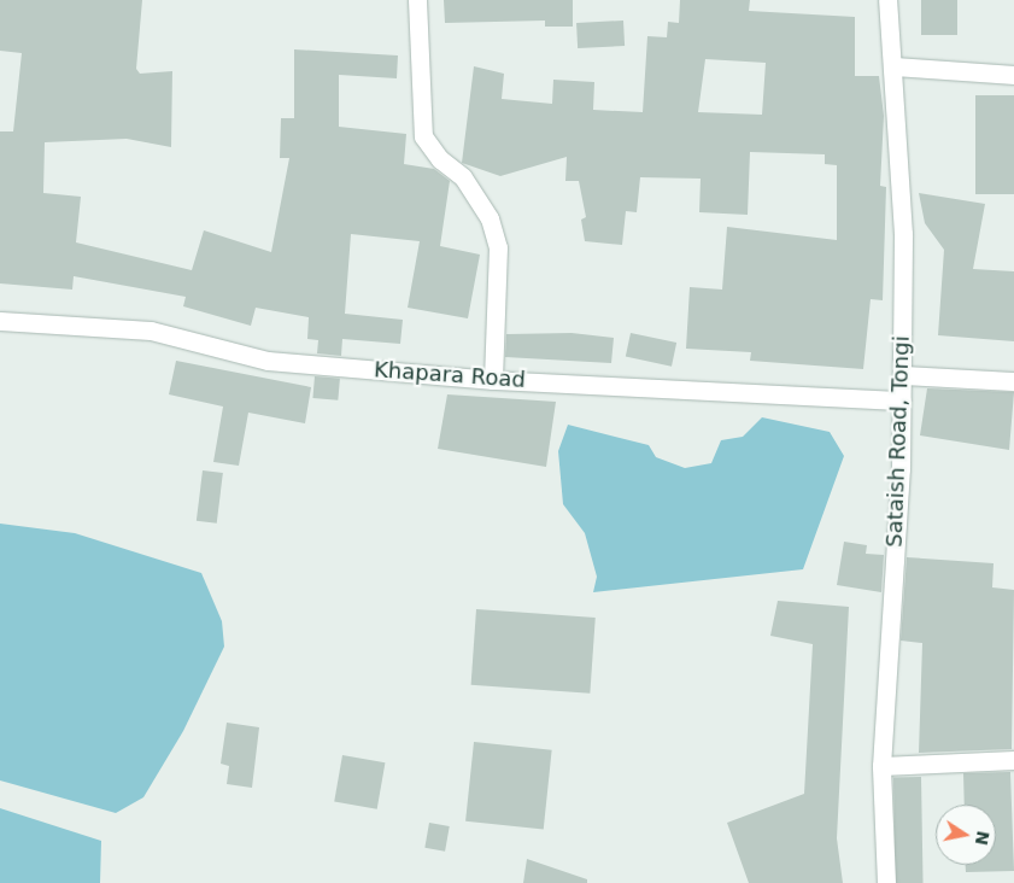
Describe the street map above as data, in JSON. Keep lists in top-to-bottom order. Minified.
{"streets":{"street":["Khapara Road","Sataish Road, Tongi"]},"crossings":[["Khapara Road","Sataish Road, Tongi"]],"north":"right"}
